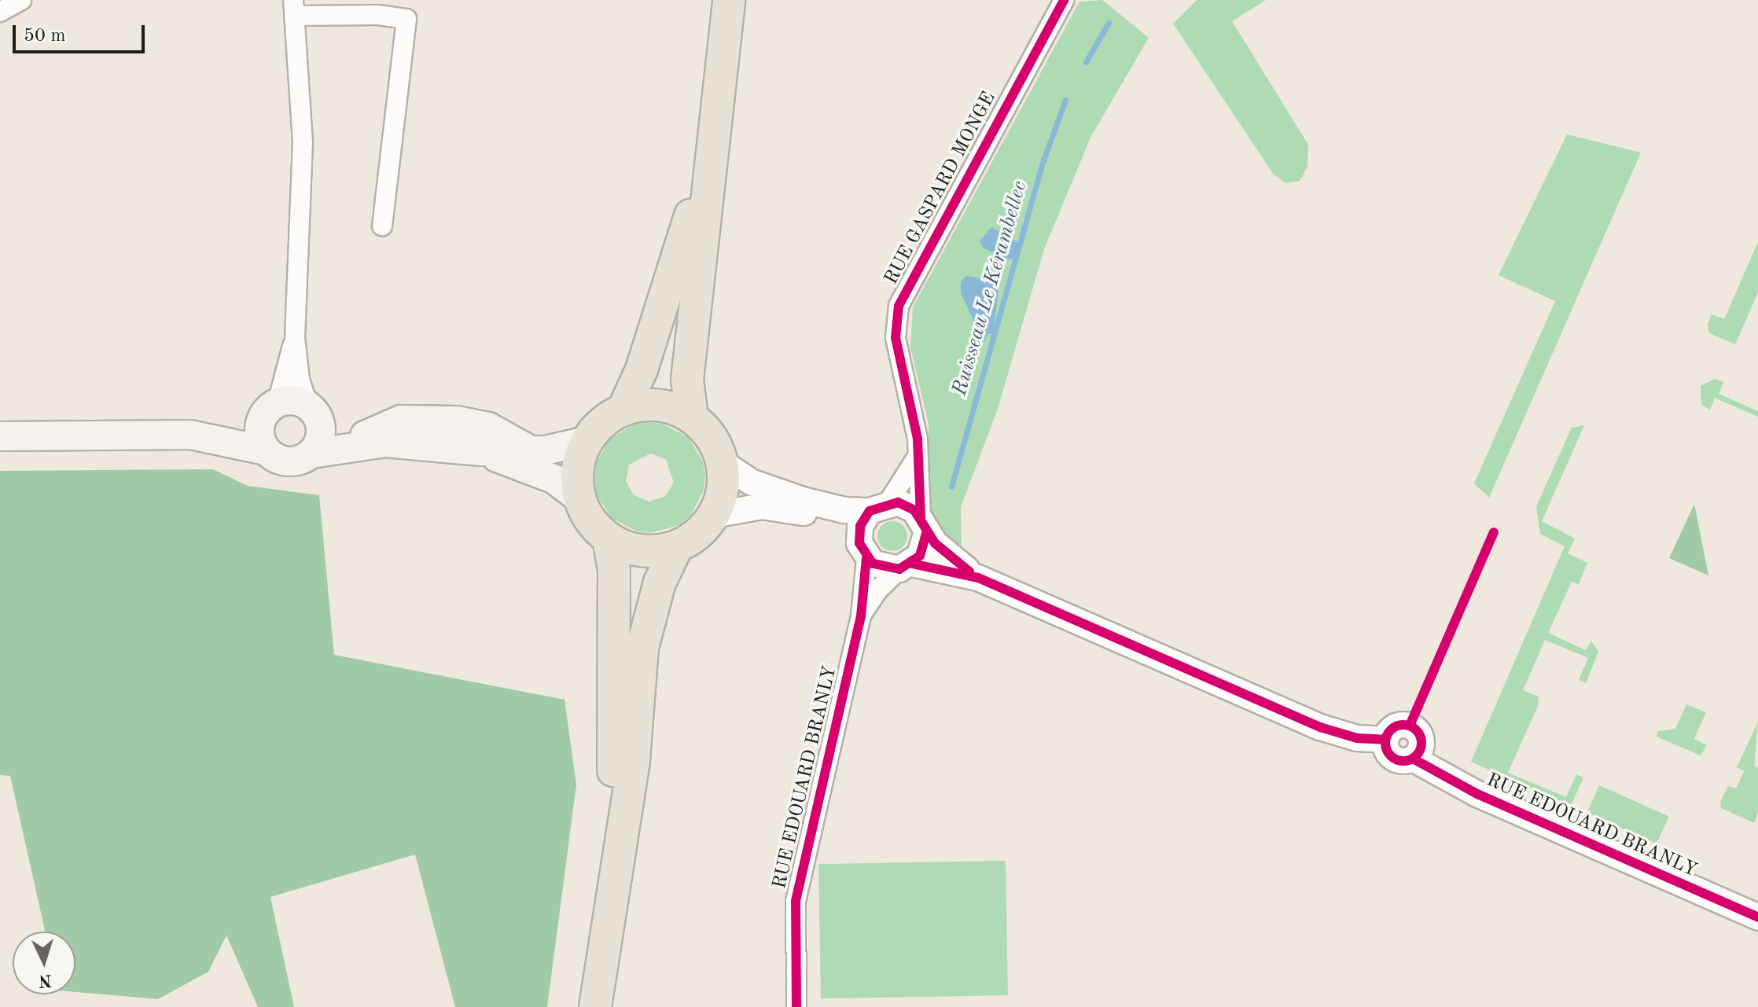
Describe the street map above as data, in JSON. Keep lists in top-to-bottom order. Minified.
{"streets":{"street":["RUE GASPARD MONGE","RUE EDOUARD BRANLY"]},"crossings":[["RUE GASPARD MONGE","RUE EDOUARD BRANLY"]],"water":["Ruisseau Le Kérambellec"],"scale_bar":"50 m","north":"bottom"}
